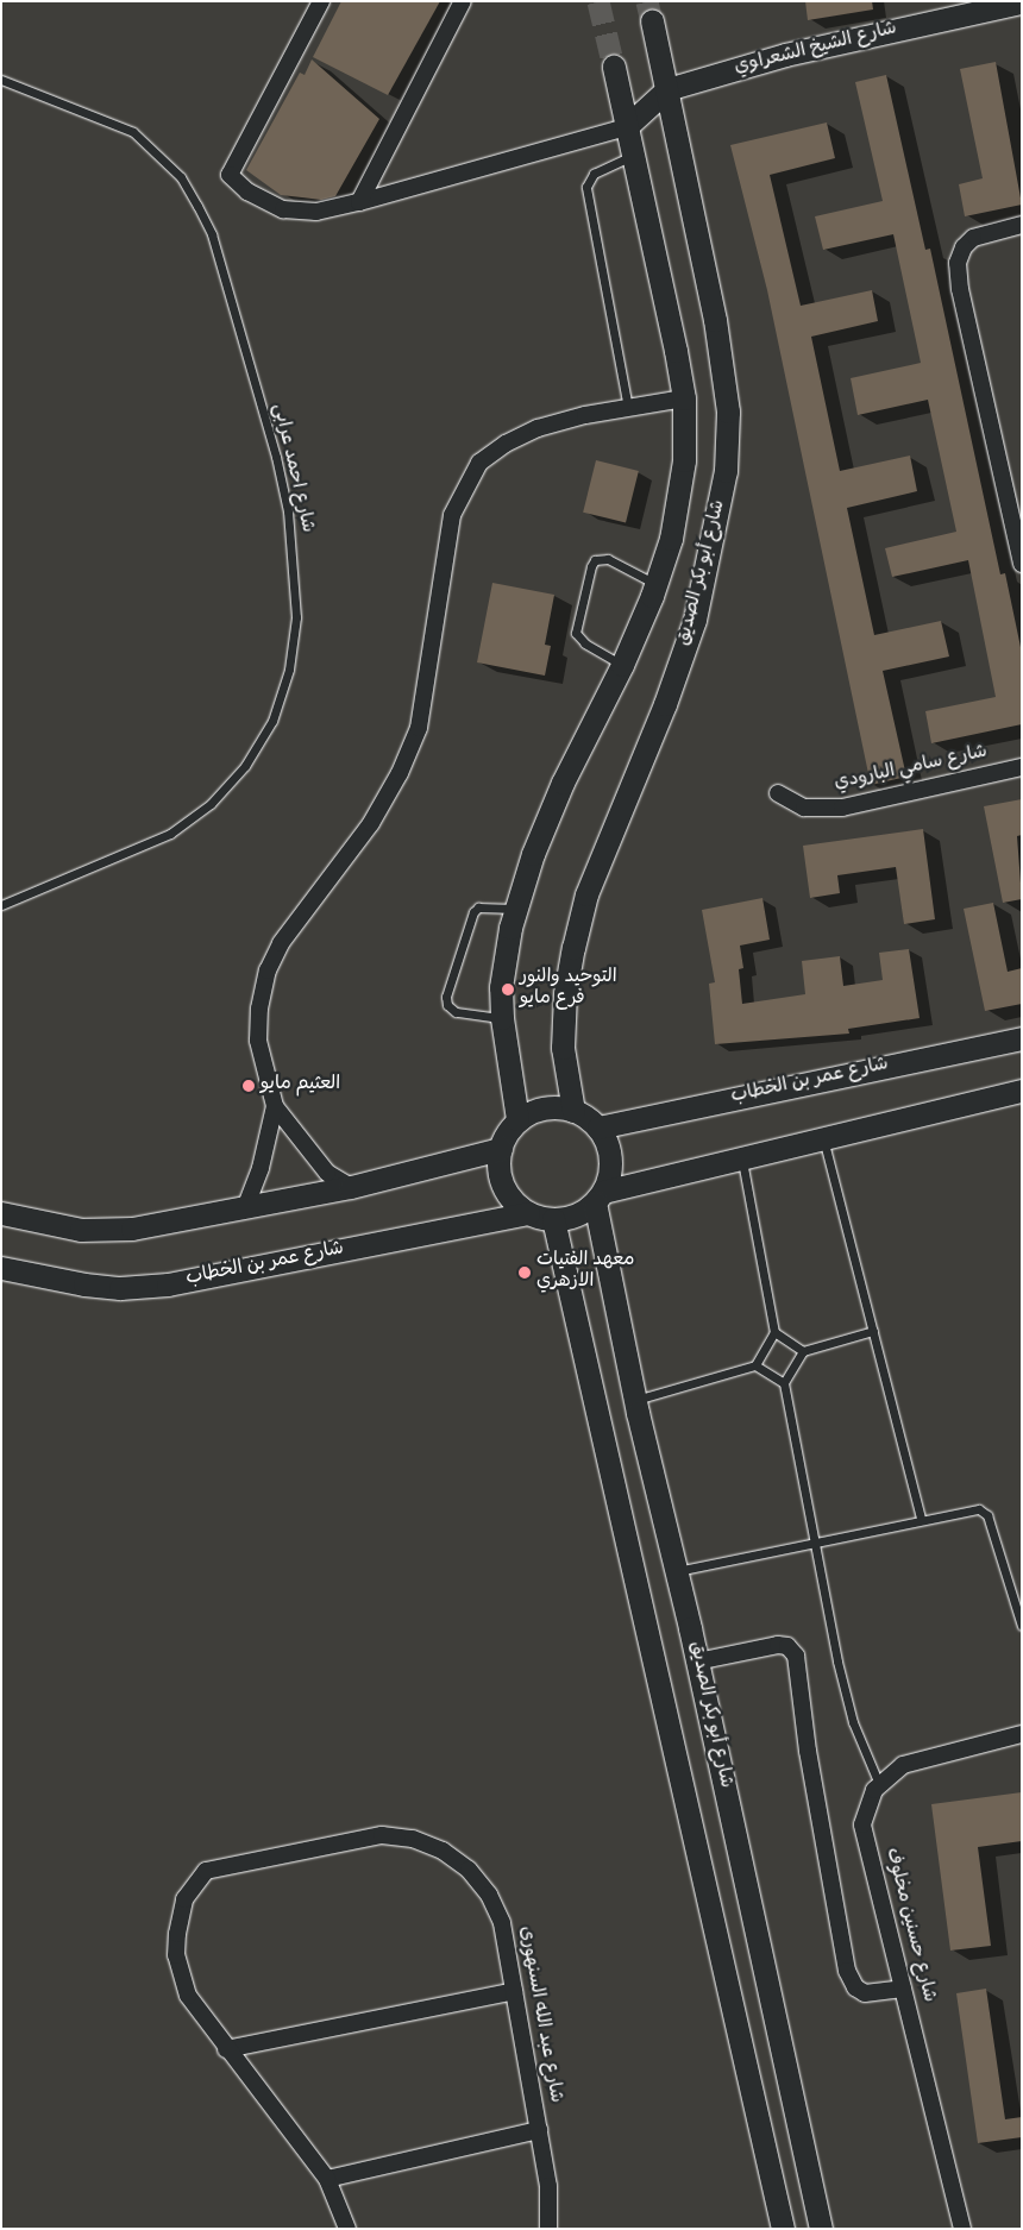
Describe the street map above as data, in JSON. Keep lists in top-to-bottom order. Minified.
{"streets":{"street":["شارع الشيخ الشعراوي","شارع أبو بكر الصديق","شارع سامي البارودي","شارع عمر بن الخطاب","شارع حسنين مخلوف","شارع عبد الله السنهورى"],"lane":["شارع احمد عرابى"]},"crossings":[["شارع الشيخ الشعراوي","شارع أبو بكر الصديق"],["شارع أبو بكر الصديق","شارع عمر بن الخطاب"]],"places":["التوحيد والنور فرع مايو","العثيم مايو","معهد الفتيات الازهري"]}
